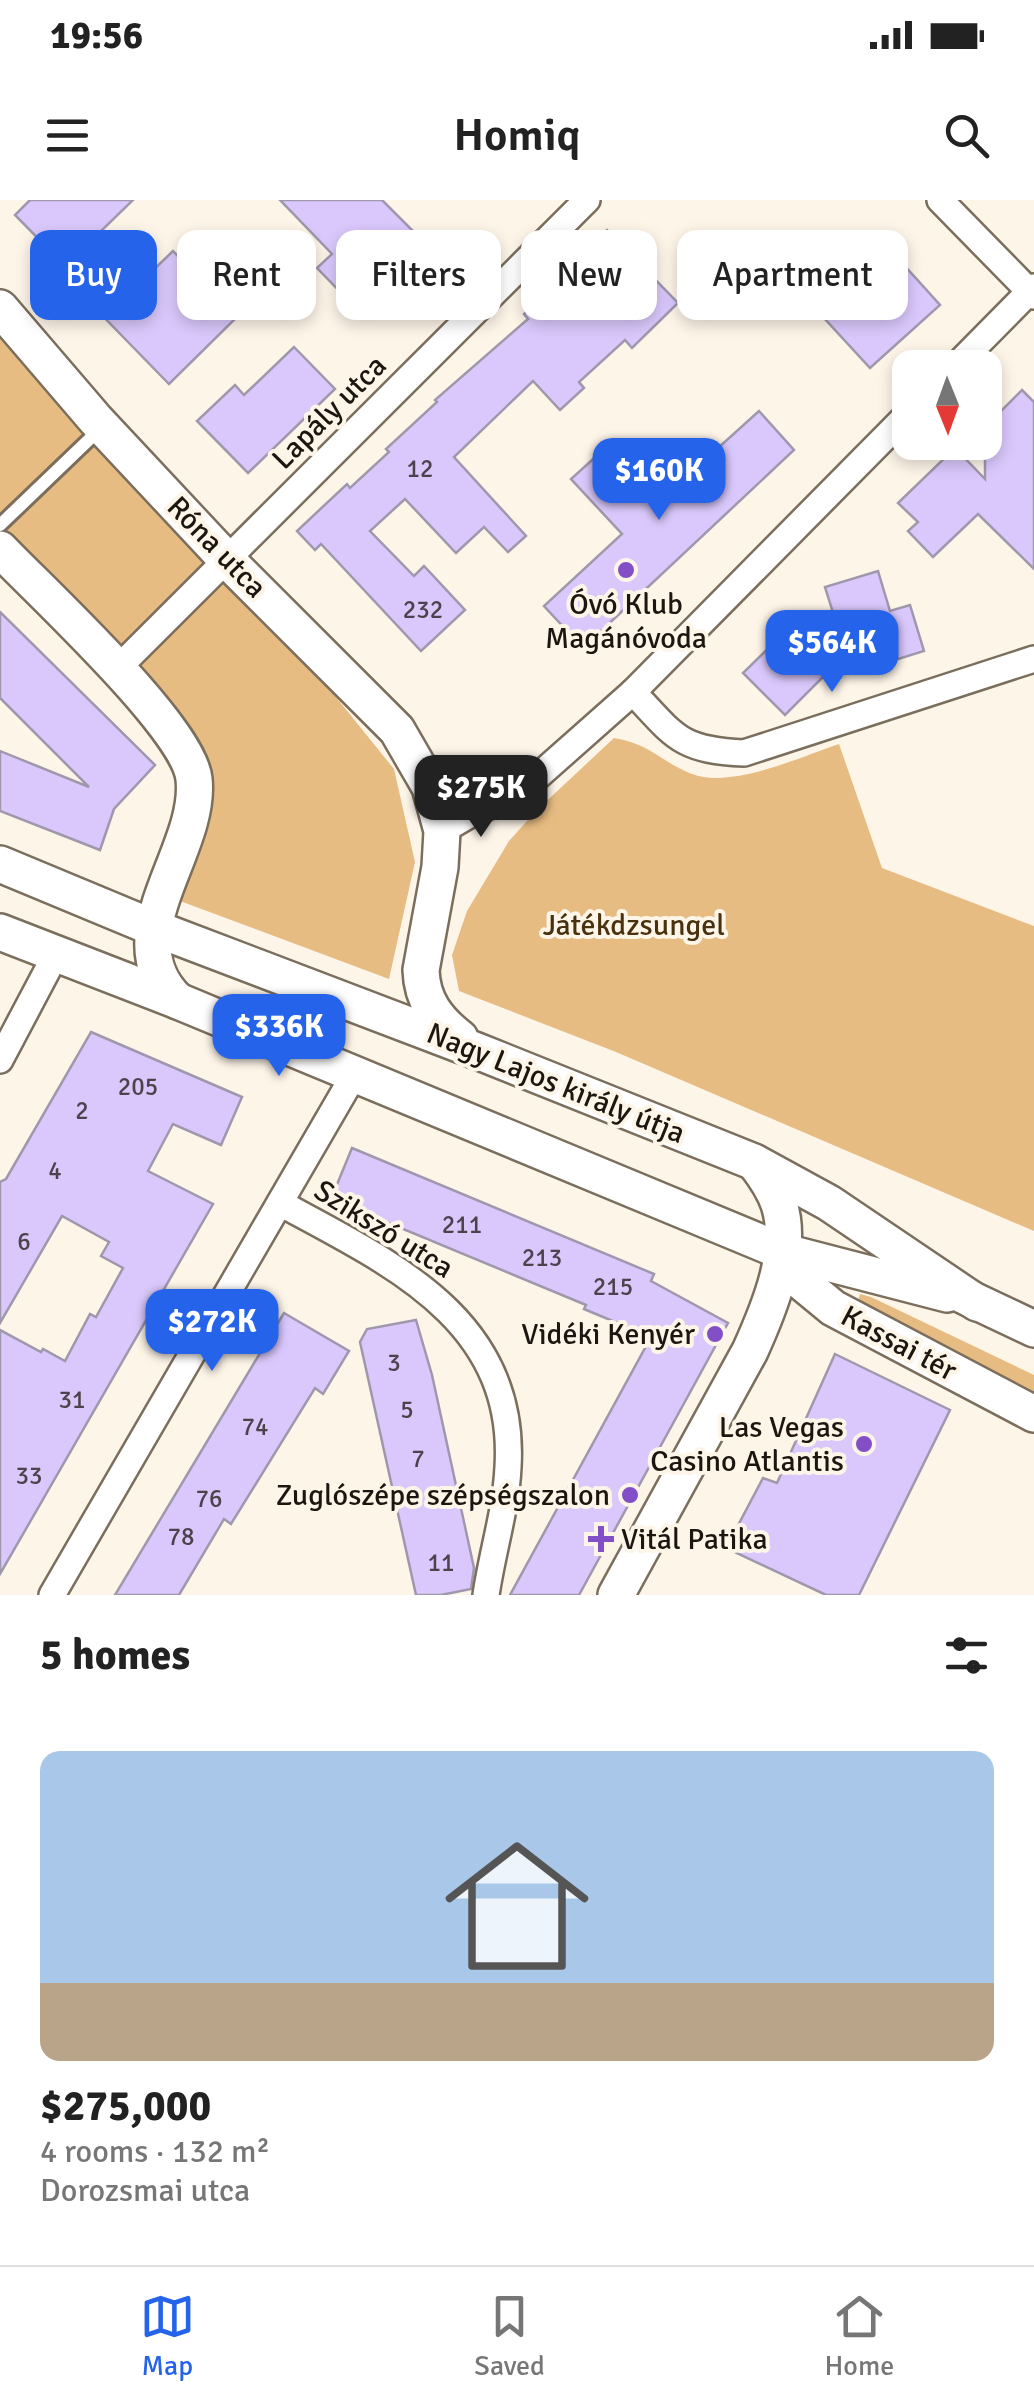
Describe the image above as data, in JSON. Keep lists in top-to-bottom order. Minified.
{"streets":{"street":["Lapály utca","Róna utca","Nagy Lajos király útja","Szikszó utca","Kassai tér"]},"crossings":[["Lapály utca","Róna utca"],["Nagy Lajos király útja","Kassai tér"]],"parks":["Játékdzsungel"],"places":{"other":["Óvó Klub Magánóvoda","Vidéki Kenyér","Las Vegas Casino Atlantis","Zuglószépe szépségszalon"],"health":["Vitál Patika"]},"house_numbers":["12","232","205","2","4","211","6","213","215","3","31","5","74","7","33","76","78","11"],"north":"bottom","page":{"status":"19:56","header":"Homiq","chip":["Buy","Rent","Filters","New","Apartment"],"price":["$160K","$564K","$275K","$336K","$272K"],"heading":"5 homes","list":[{"name":"$275,000","note":"4 rooms · 132 m² · Dorozsmai utca"}],"tabs":["Map","Saved","Home"]}}
